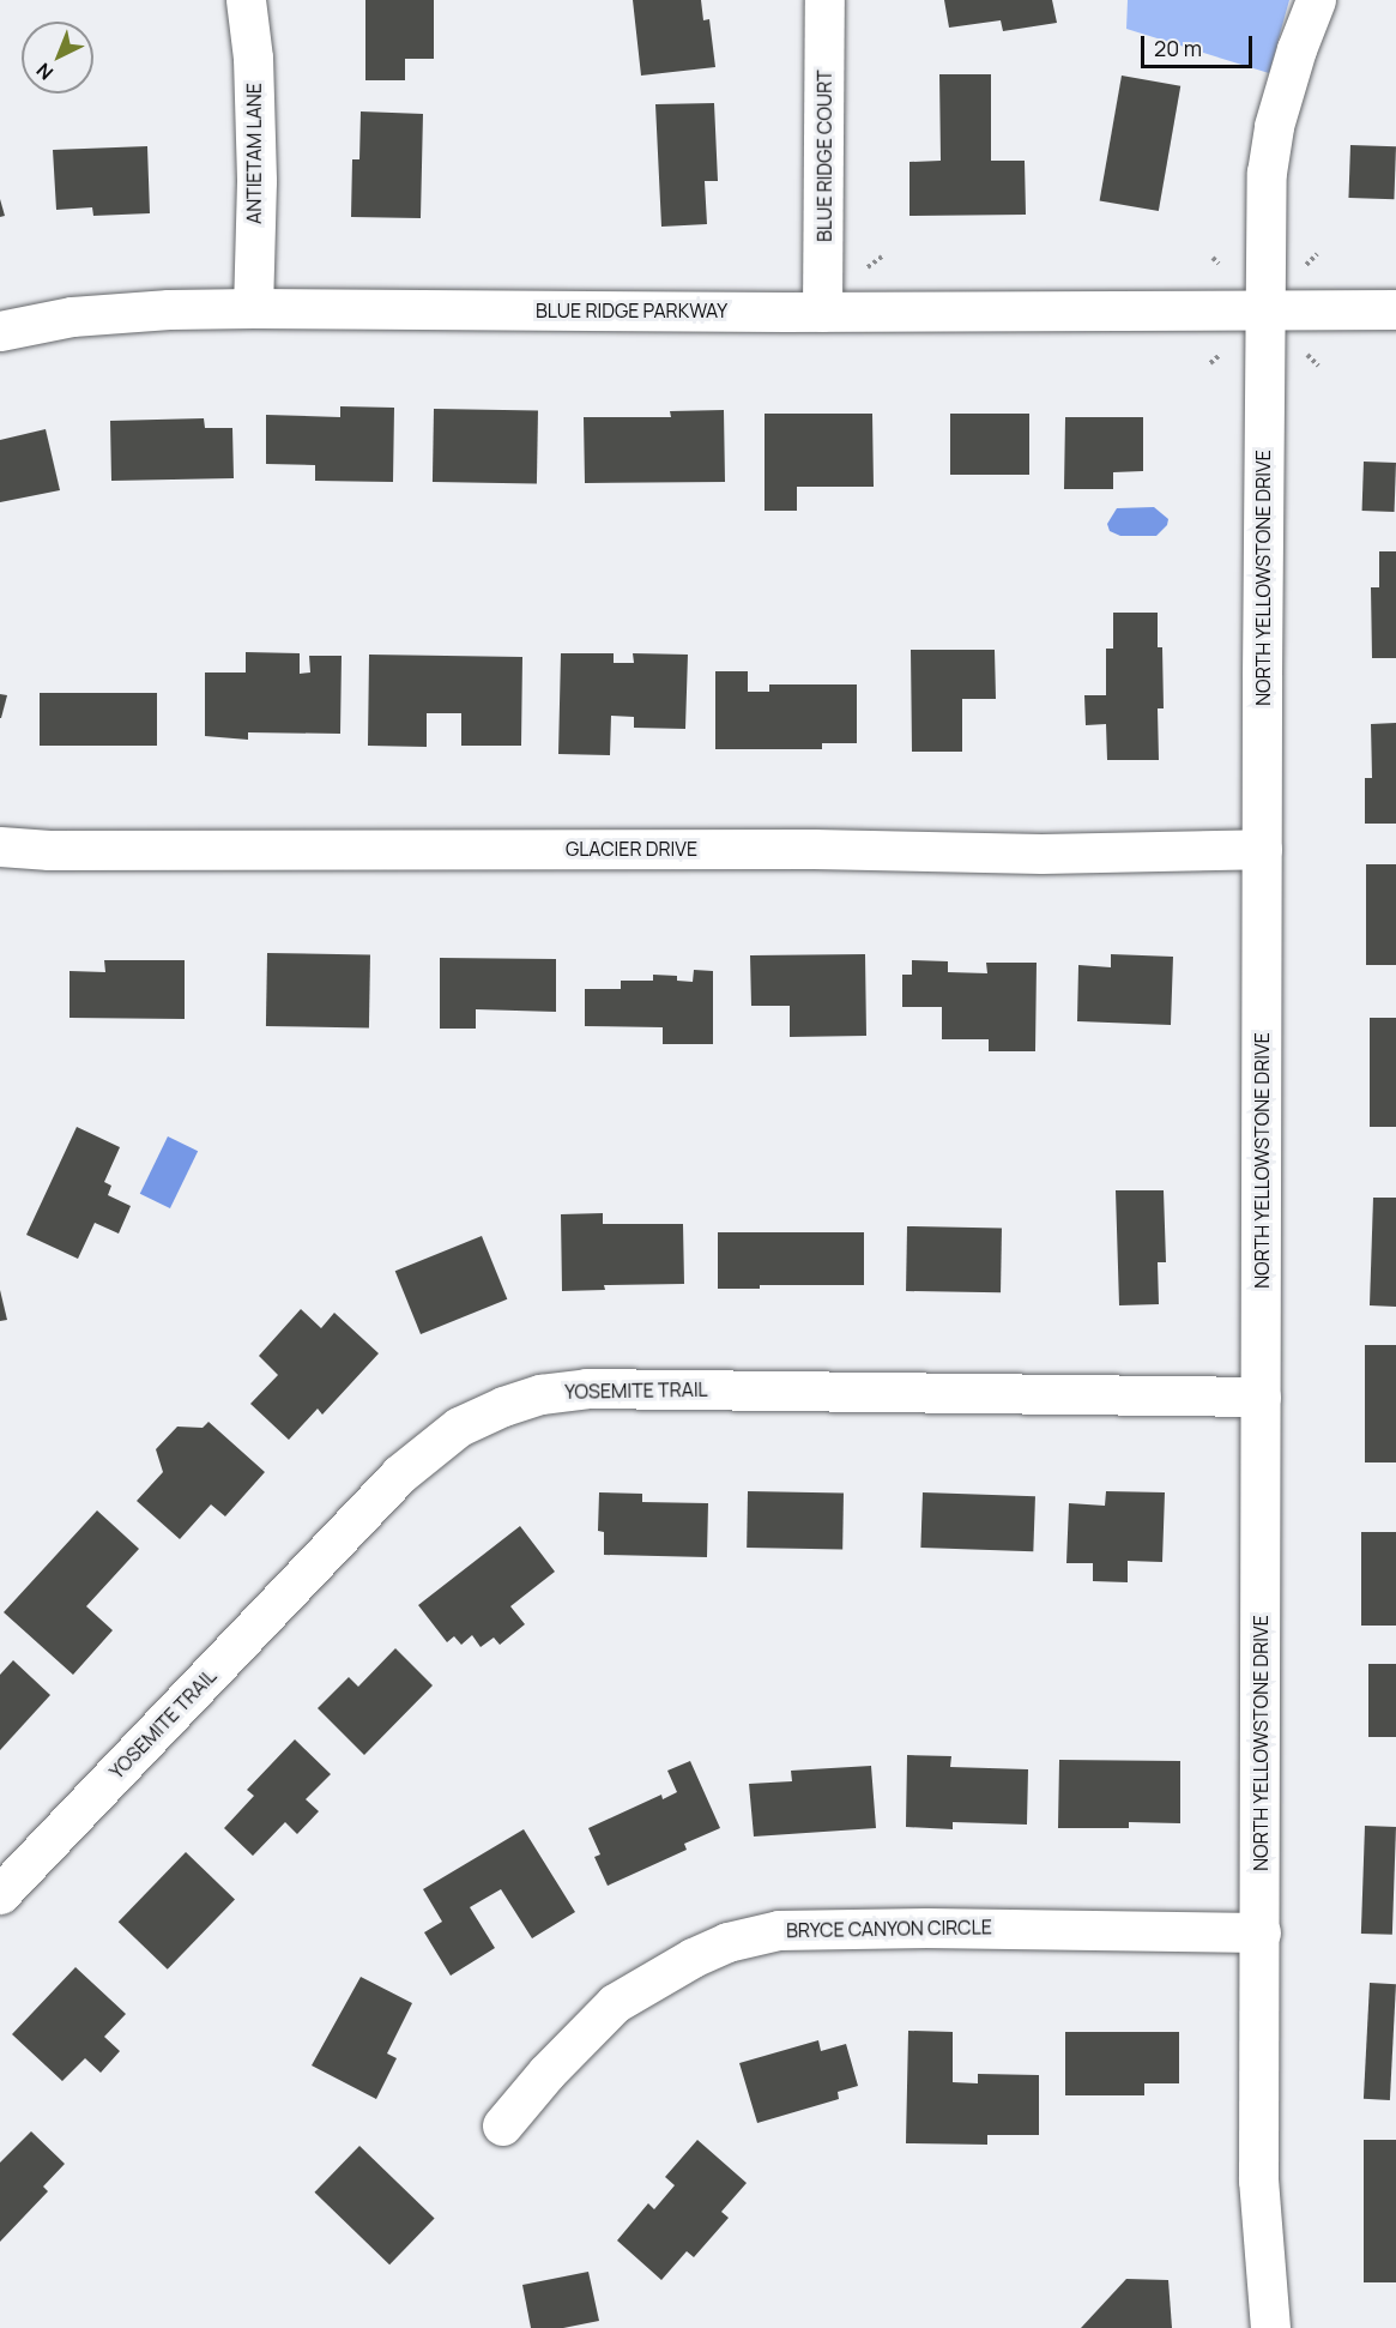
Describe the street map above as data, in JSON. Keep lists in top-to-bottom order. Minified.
{"streets":{"street":["ANTIETAM LANE","BLUE RIDGE COURT","BLUE RIDGE PARKWAY","NORTH YELLOWSTONE DRIVE","GLACIER DRIVE","YOSEMITE TRAIL","BRYCE CANYON CIRCLE"]},"crossings":[["ANTIETAM LANE","BLUE RIDGE PARKWAY"],["BLUE RIDGE COURT","BLUE RIDGE PARKWAY"],["BLUE RIDGE PARKWAY","NORTH YELLOWSTONE DRIVE"],["NORTH YELLOWSTONE DRIVE","GLACIER DRIVE"],["NORTH YELLOWSTONE DRIVE","YOSEMITE TRAIL"],["NORTH YELLOWSTONE DRIVE","BRYCE CANYON CIRCLE"]],"scale_bar":"20 m","north":"bottom left"}
